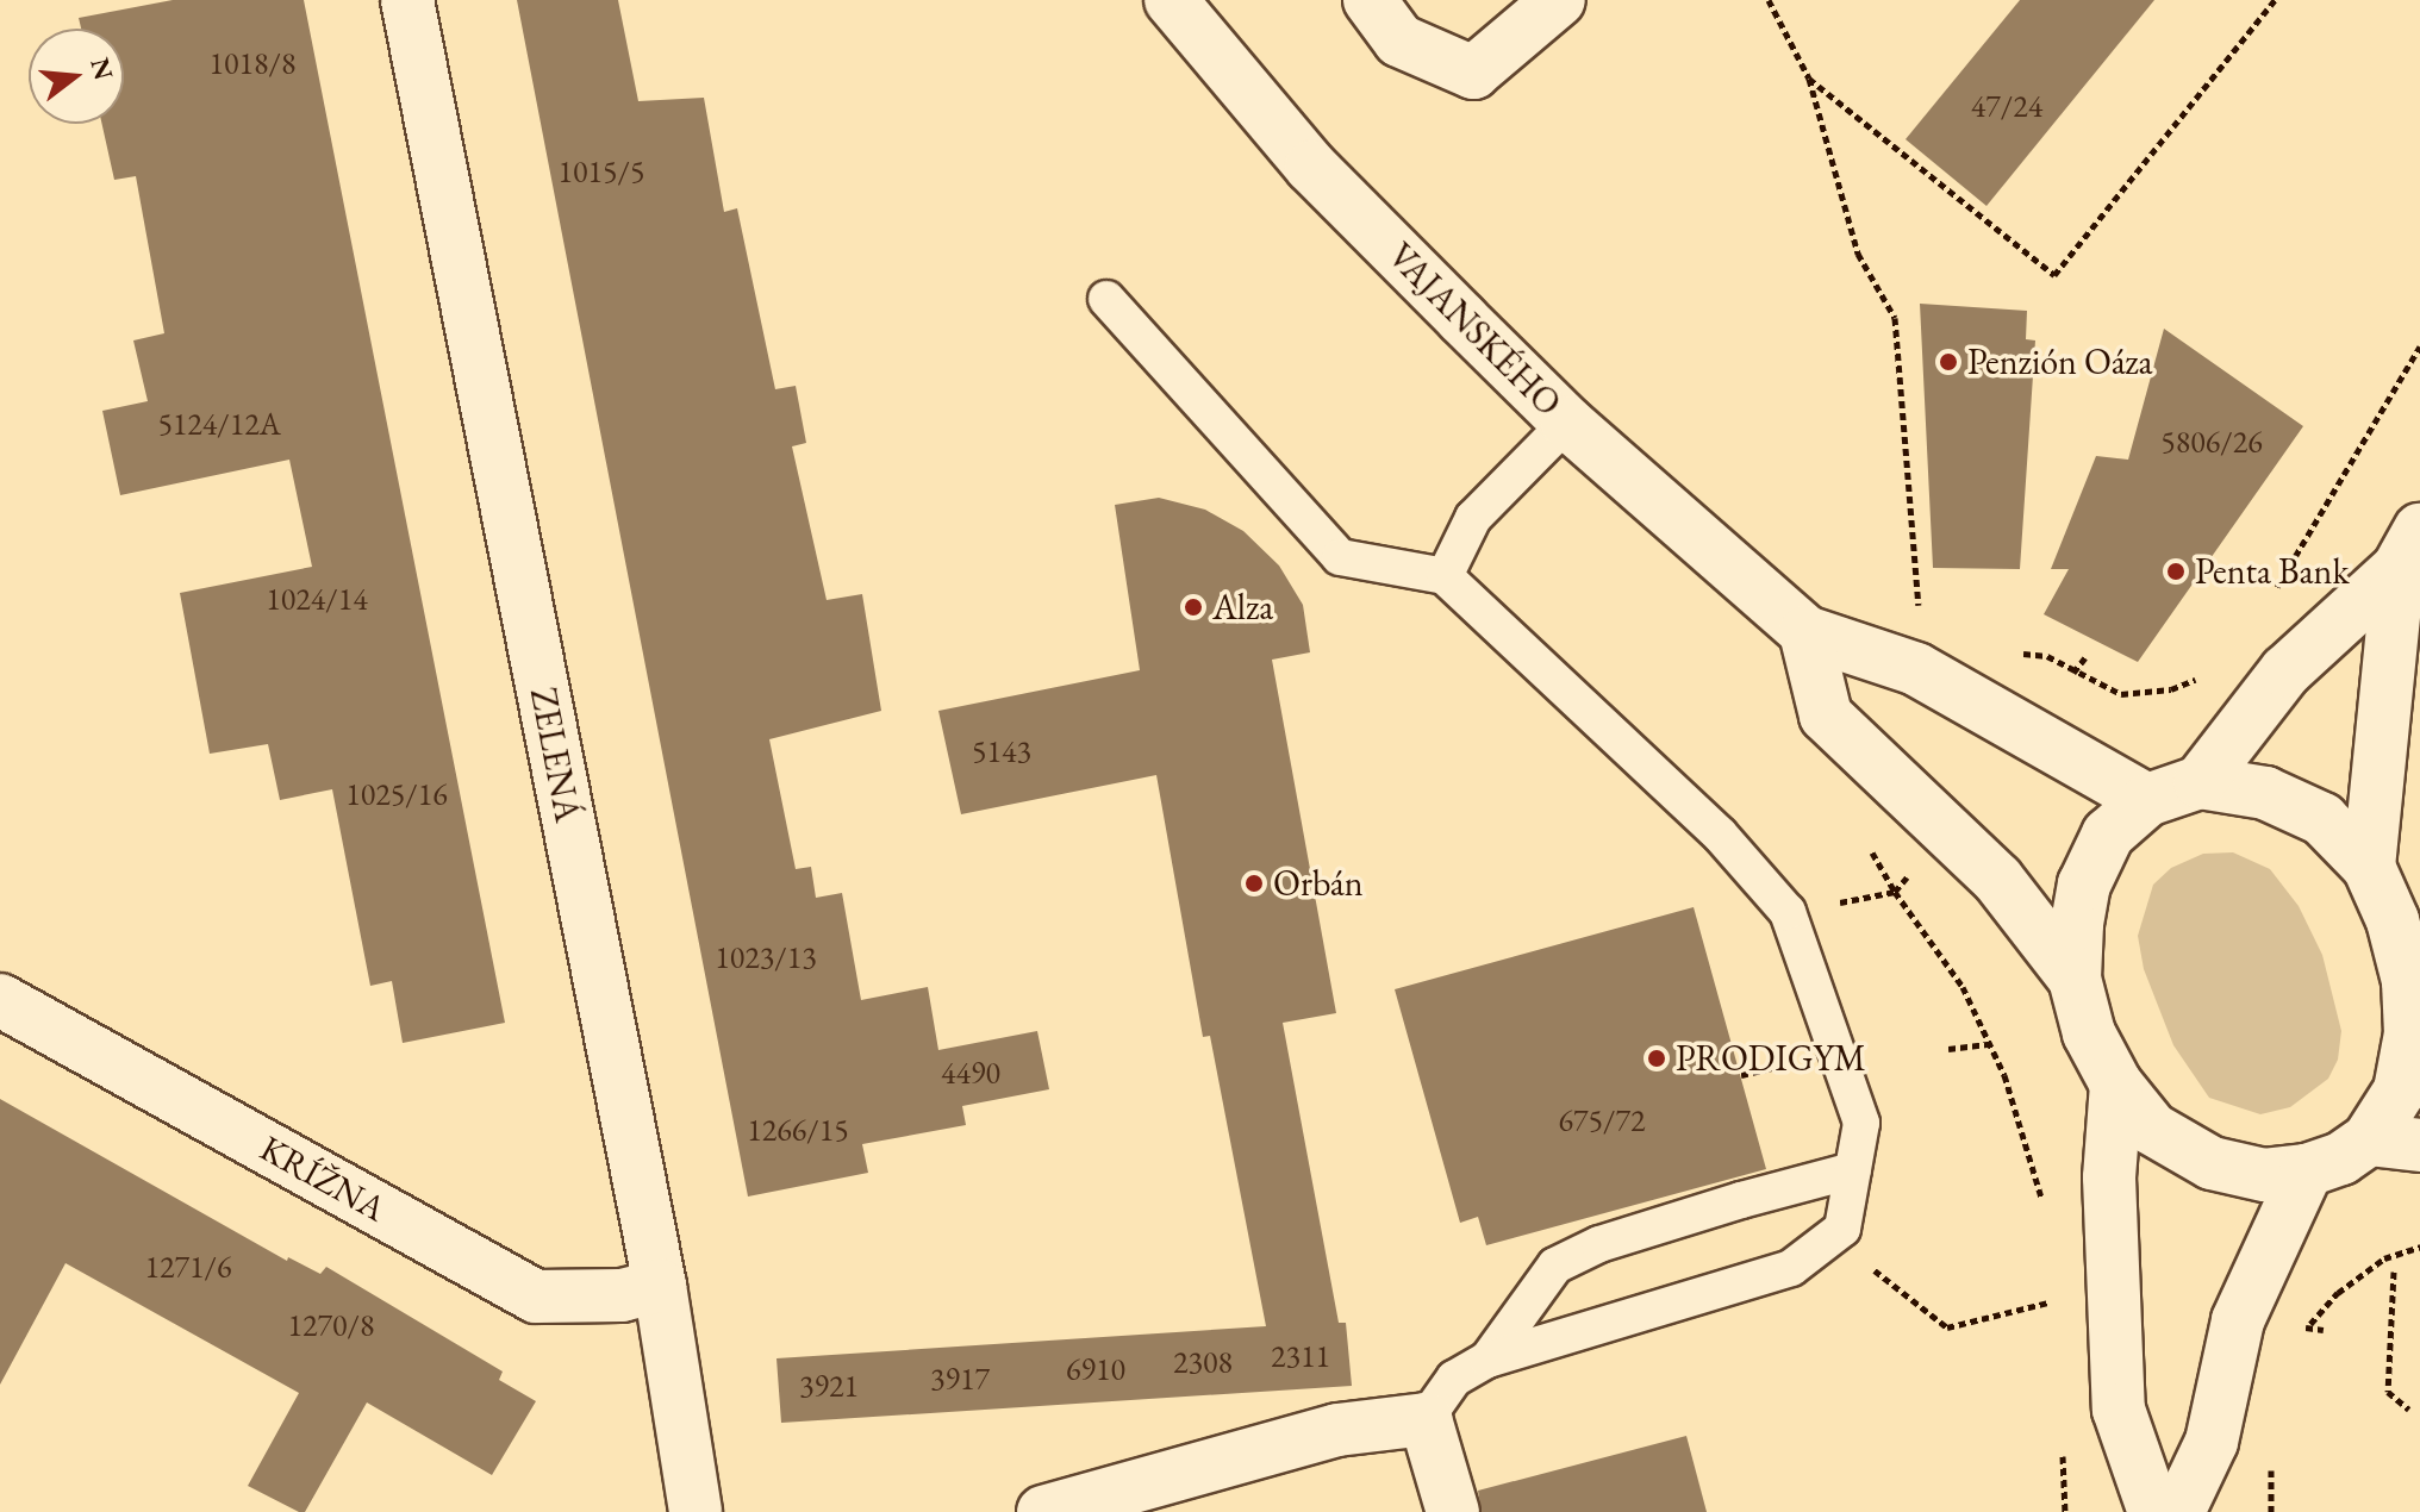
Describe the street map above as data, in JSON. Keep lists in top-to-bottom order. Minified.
{"streets":{"main road":["VAJANSKÉHO","ZELENÁ","KRÍŽNA"]},"crossings":[["ZELENÁ","KRÍŽNA"]],"places":["Penzión Oáza","Penta Bank","Alza","Orbán","PRODIGYM"],"house_numbers":["1018/8","47/24","1015/5","5124/12A","5806/26","1024/14","5143","1025/16","1023/13","4490","675/72","1266/15","1271/6","1270/8","2311","2308","6910","3917","3921"],"north":"right"}
